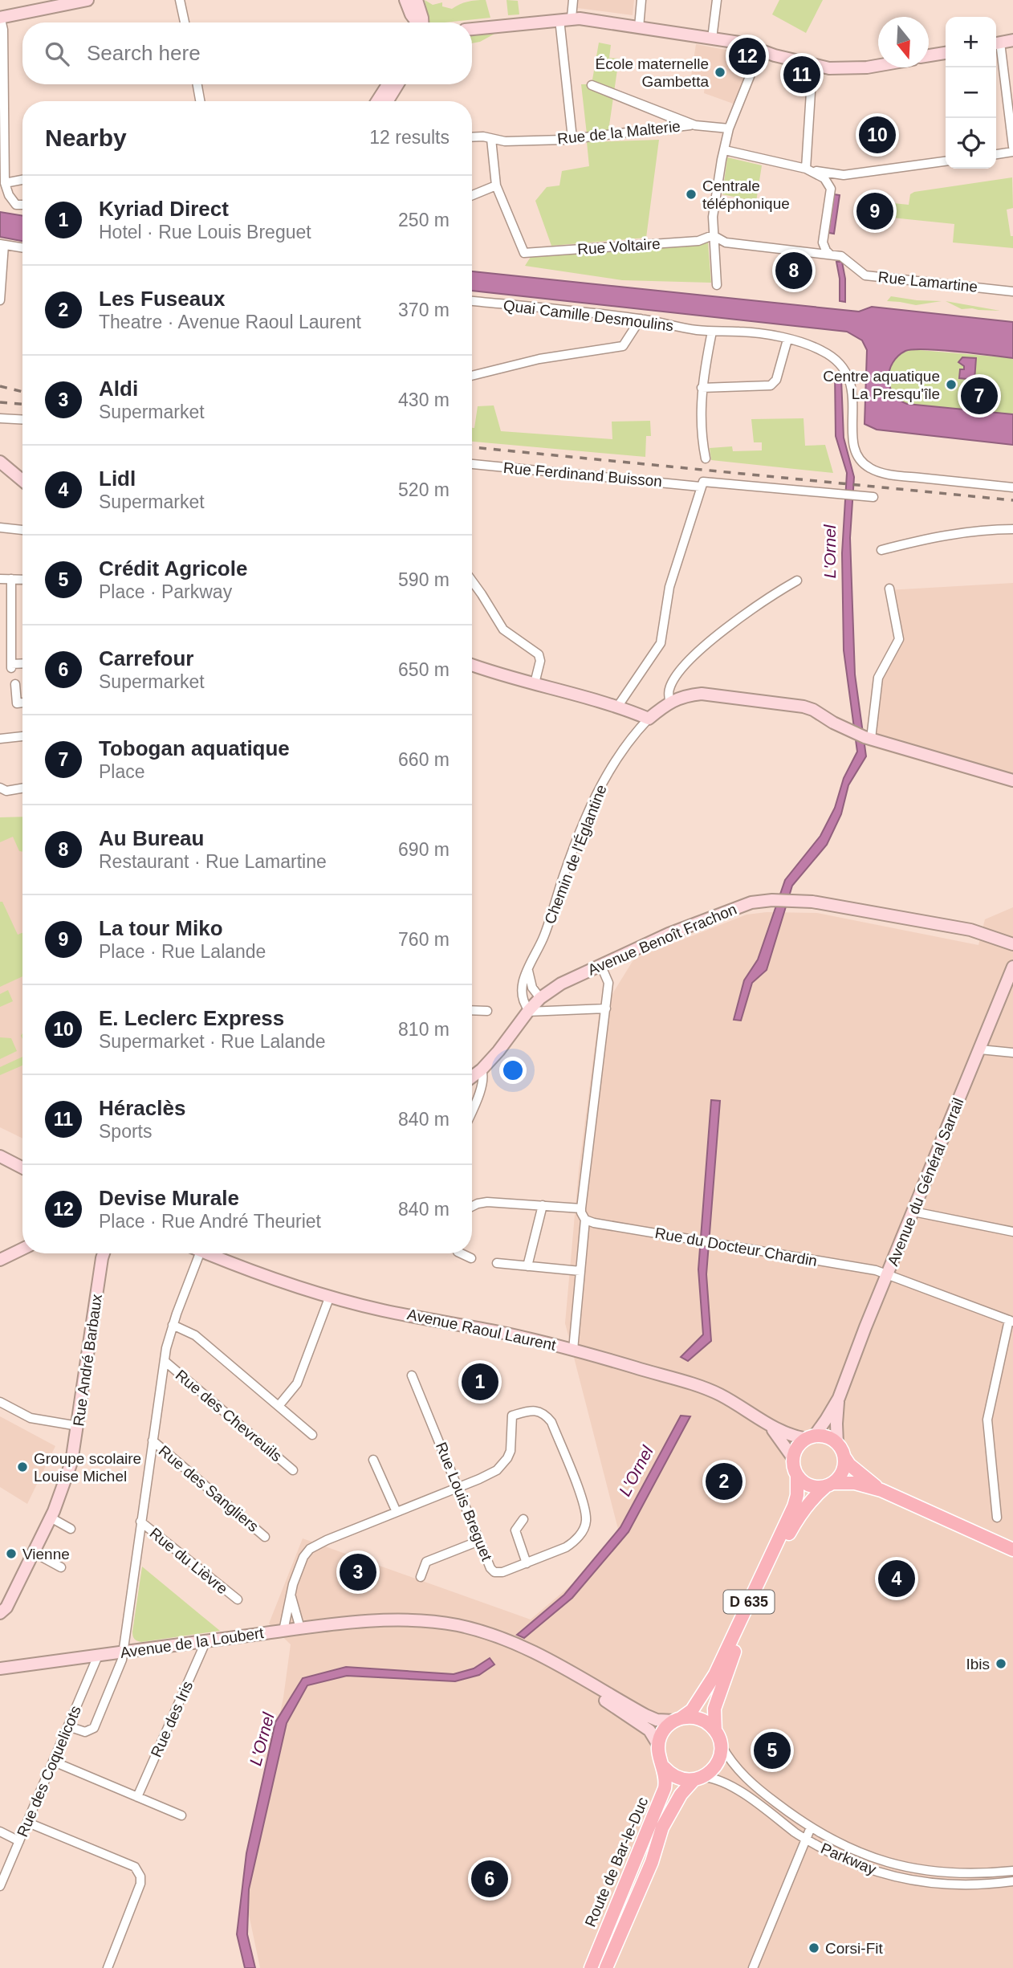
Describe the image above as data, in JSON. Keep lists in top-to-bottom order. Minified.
{"streets":{"main road":["D 635","Route de Bar-le-Duc"],"street":["Rue de la Malterie","Rue Voltaire","Rue Lamartine","Quai Camille Desmoulins","Rue Ferdinand Buisson","Chemin de l'Églantine","Avenue Benoît Frachon","Avenue du Général Sarrail","Rue du Docteur Chardin","Avenue Raoul Laurent","Rue André Barbaux","Rue des Chevreuils","Rue des Sangliers","Rue Louis Breguet","Rue du Lièvre","Avenue de la Loubert","Rue des Iris","Rue des Coquelicots","Parkway"]},"crossings":[["Chemin de l'Églantine","Avenue Benoît Frachon"],["Avenue du Général Sarrail","Rue du Docteur Chardin"],["Avenue du Général Sarrail","Avenue Raoul Laurent"],["Avenue du Général Sarrail","D 635"],["Avenue Raoul Laurent","D 635"],["D 635","Avenue de la Loubert"],["D 635","Parkway"],["D 635","Route de Bar-le-Duc"],["Avenue de la Loubert","Rue des Iris"],["Avenue de la Loubert","Rue des Coquelicots"],["Avenue de la Loubert","Parkway"],["Avenue de la Loubert","Route de Bar-le-Duc"],["Parkway","Route de Bar-le-Duc"]],"water":["L'Ornel"],"places":["École maternelle Gambetta","Centrale téléphonique","Centre aquatique La Presqu'île","Groupe scolaire Louise Michel","Vienne","Ibis","Corsi-Fit"],"north":"bottom","page":{"map_buttons":["+","−"],"search":"Search here","pins":["12","11","10","9","8","7","1","2","3","4","5","6"],"heading":["Nearby","12 results"],"list":[{"mark":"1","name":"Kyriad Direct","note":"Hotel · Rue Louis Breguet","value":"250 m"},{"mark":"2","name":"Les Fuseaux","note":"Theatre · Avenue Raoul Laurent","value":"370 m"},{"mark":"3","name":"Aldi","note":"Supermarket","value":"430 m"},{"mark":"4","name":"Lidl","note":"Supermarket","value":"520 m"},{"mark":"5","name":"Crédit Agricole","note":"Place · Parkway","value":"590 m"},{"mark":"6","name":"Carrefour","note":"Supermarket","value":"650 m"},{"mark":"7","name":"Tobogan aquatique","note":"Place","value":"660 m"},{"mark":"8","name":"Au Bureau","note":"Restaurant · Rue Lamartine","value":"690 m"},{"mark":"9","name":"La tour Miko","note":"Place · Rue Lalande","value":"760 m"},{"mark":"10","name":"E. Leclerc Express","note":"Supermarket · Rue Lalande","value":"810 m"},{"mark":"11","name":"Héraclès","note":"Sports","value":"840 m"},{"mark":"12","name":"Devise Murale","note":"Place · Rue André Theuriet","value":"840 m"}]}}
